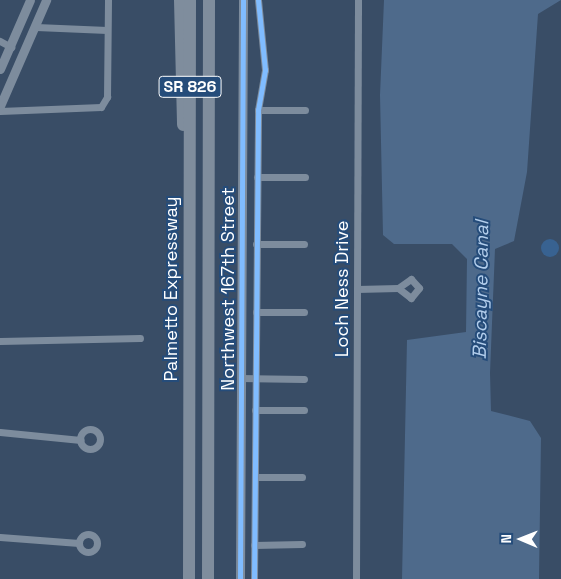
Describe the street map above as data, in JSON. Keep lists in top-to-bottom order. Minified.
{"streets":{"highway":["SR 826","Palmetto Expressway"],"street":["Northwest 167th Street","Loch Ness Drive"]},"water":["Biscayne Canal"],"north":"left"}
